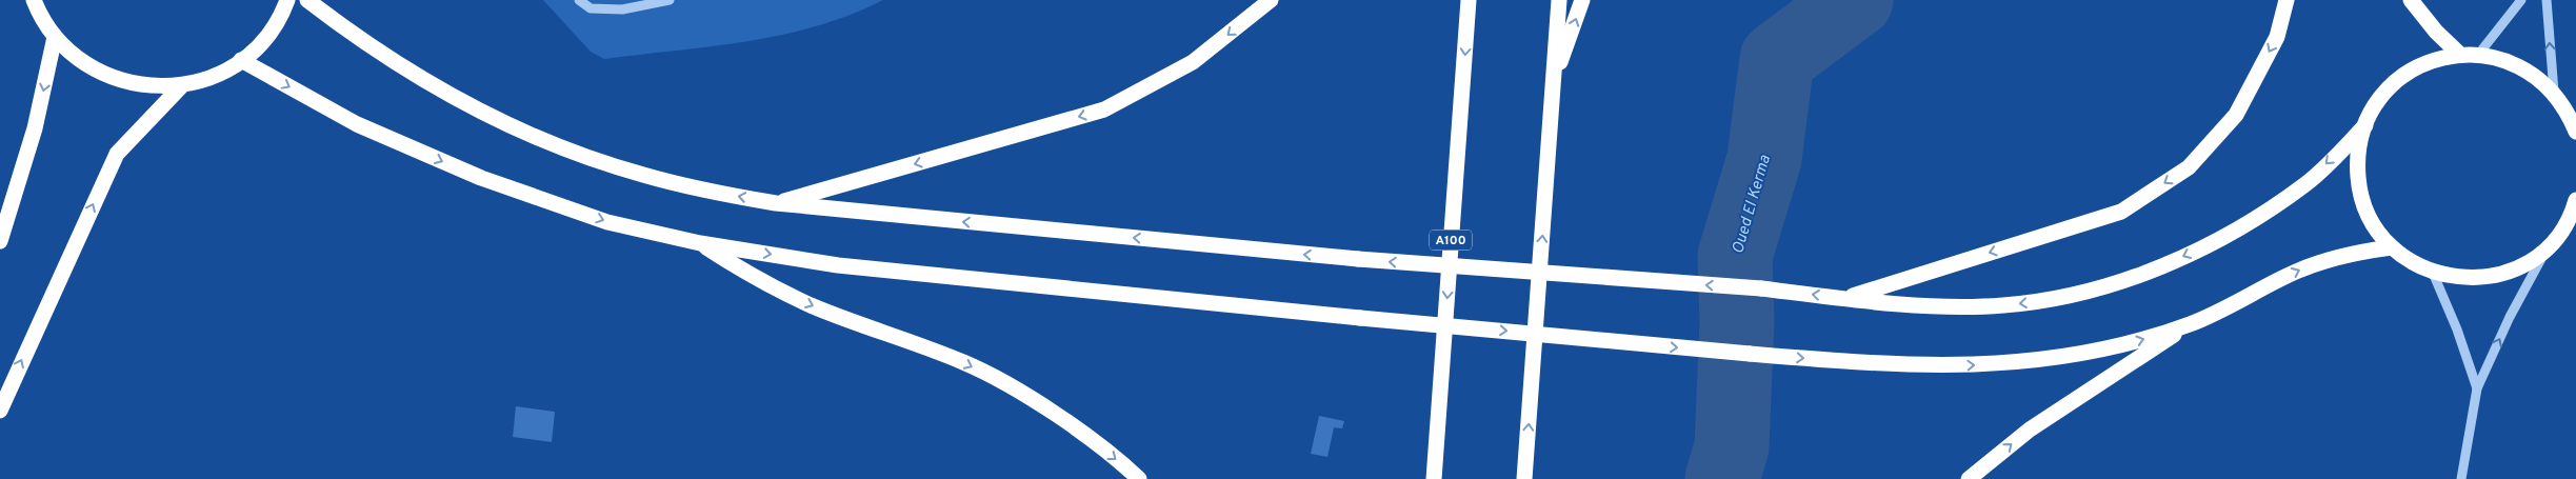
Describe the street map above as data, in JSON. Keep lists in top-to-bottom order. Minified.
{"streets":{"highway":["A100"]},"water":["Oued El Kerma"]}
